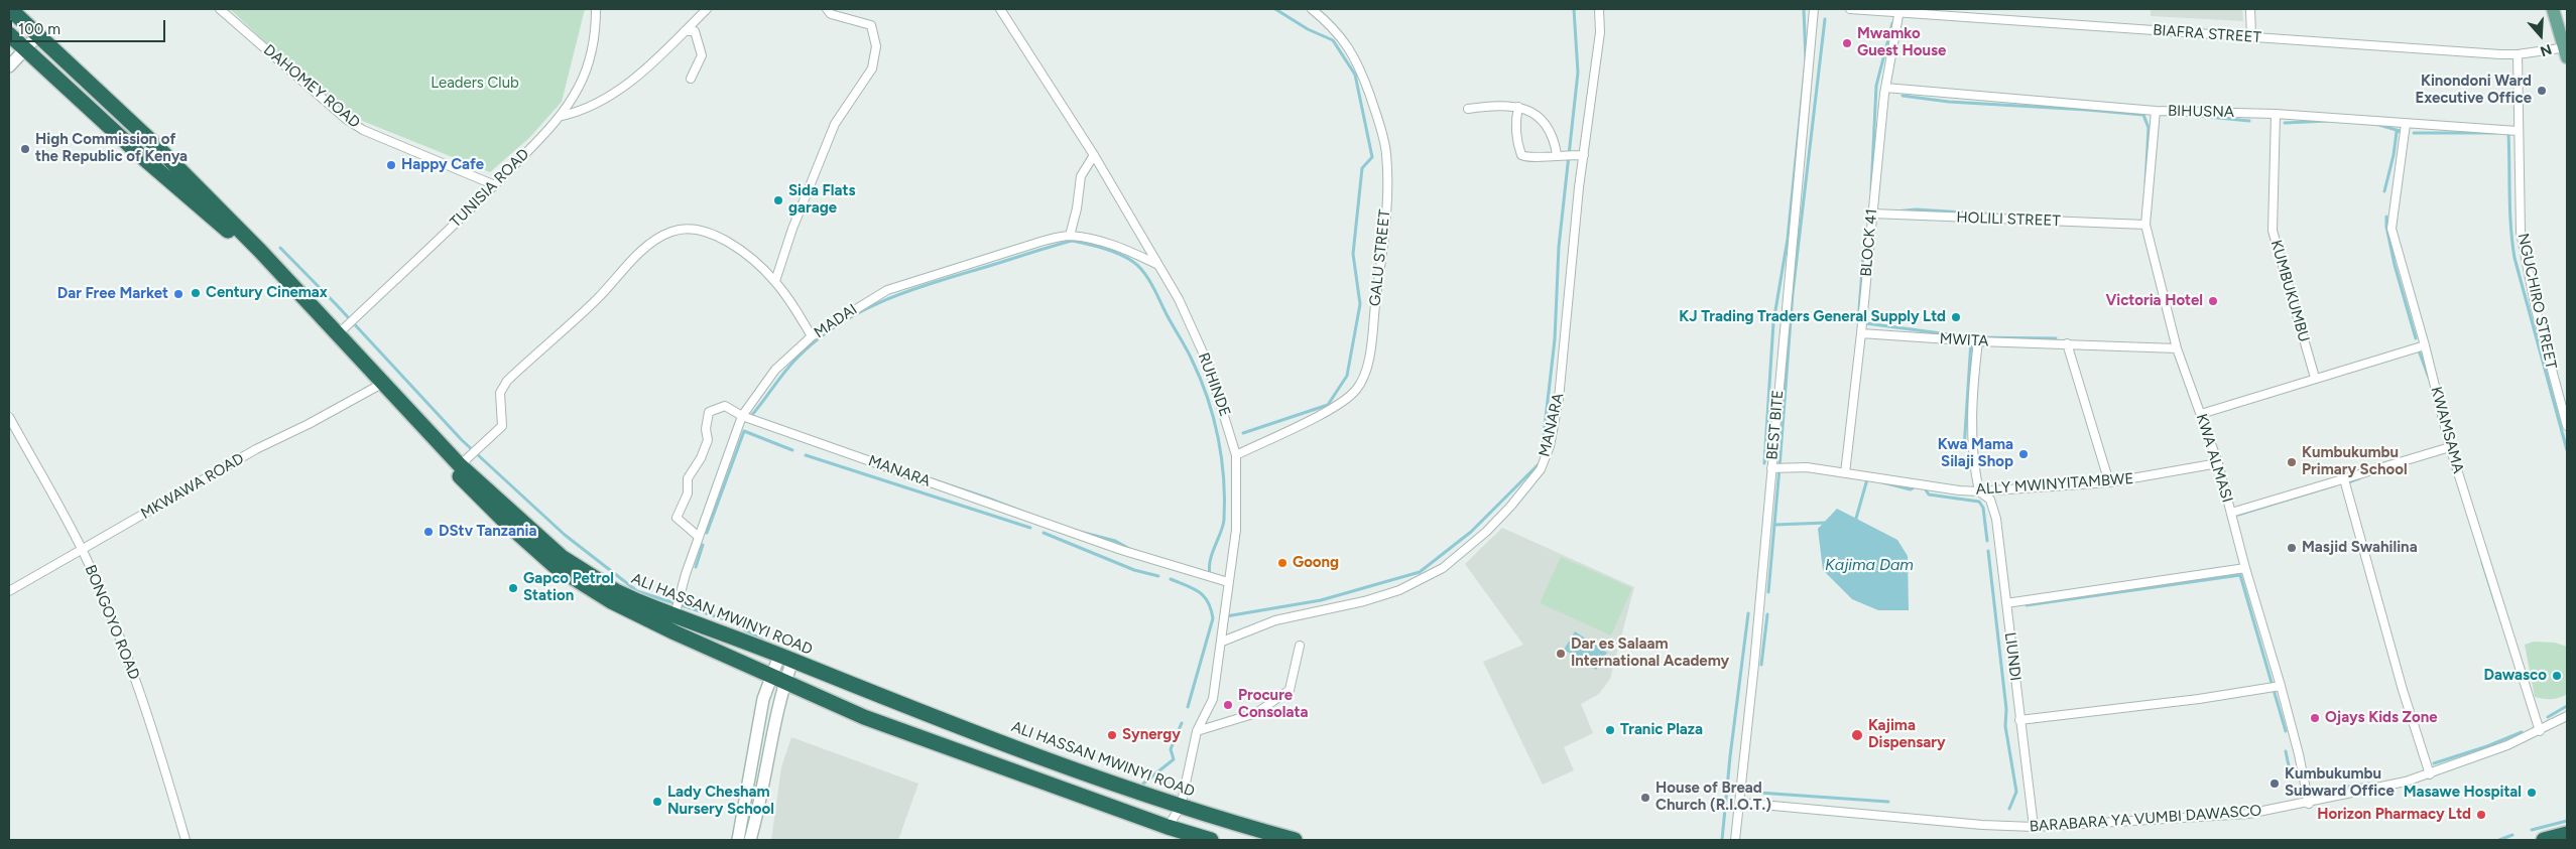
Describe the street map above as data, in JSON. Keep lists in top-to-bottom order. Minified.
{"streets":{"highway":["ALI HASSAN MWINYI ROAD"],"street":["BIAFRA STREET","DAHOMEY ROAD","BIHUSNA","TUNISIA ROAD","HOLILI STREET","BLOCK 41","GALU STREET","KUMBUKUMBU","NGUCHIRO STREET","MADAI","MWITA","RUHINDE","MANARA","BEST BITE","KWAMSAMA","KWA ALMASI","ALLY MWINYITAMBWE","MKWAWA ROAD","BONGOYO ROAD","LIUNDI","BARABARA YA VUMBI DAWASCO"]},"crossings":[["BIAFRA STREET","BLOCK 41"],["BIAFRA STREET","NGUCHIRO STREET"],["DAHOMEY ROAD","TUNISIA ROAD"],["BIHUSNA","BLOCK 41"],["BIHUSNA","KUMBUKUMBU"],["BIHUSNA","NGUCHIRO STREET"],["BIHUSNA","KWAMSAMA"],["BIHUSNA","KWA ALMASI"],["TUNISIA ROAD","ALI HASSAN MWINYI ROAD"],["HOLILI STREET","BLOCK 41"],["HOLILI STREET","KWA ALMASI"],["BLOCK 41","MWITA"],["BLOCK 41","ALLY MWINYITAMBWE"],["GALU STREET","RUHINDE"],["MADAI","RUHINDE"],["MADAI","MANARA"],["MADAI","ALI HASSAN MWINYI ROAD"],["MWITA","KWA ALMASI"],["RUHINDE","MANARA"],["RUHINDE","ALI HASSAN MWINYI ROAD"],["BEST BITE","ALLY MWINYITAMBWE"],["BEST BITE","BARABARA YA VUMBI DAWASCO"],["KWAMSAMA","BARABARA YA VUMBI DAWASCO"],["KWA ALMASI","ALLY MWINYITAMBWE"],["KWA ALMASI","BARABARA YA VUMBI DAWASCO"],["ALLY MWINYITAMBWE","LIUNDI"],["MKWAWA ROAD","ALI HASSAN MWINYI ROAD"],["MKWAWA ROAD","BONGOYO ROAD"],["LIUNDI","BARABARA YA VUMBI DAWASCO"]],"water":["Kajima Dam"],"parks":["Leaders Club"],"places":["Mwamko Guest House","Kinondoni Ward Executive Office","High Commission of the Republic of Kenya","Happy Cafe","Sida Flats garage","Century Cinemax","Dar Free Market","Victoria Hotel","KJ Trading Traders General Supply Ltd","Kwa Mama Silaji Shop","Kumbukumbu Primary School","DStv Tanzania","Masjid Swahilina","Goong","Gapco Petrol Station","Dar es Salaam International Academy","Dawasco","Procure Consolata","Ojays Kids Zone","Tranic Plaza","Synergy","Kajima Dispensary","Kumbukumbu Subward Office","Masawe Hospital","House of Bread Church (R.I.O.T.)","Lady Chesham Nursery School","Horizon Pharmacy Ltd"],"scale_bar":"100 m","north":"bottom"}
